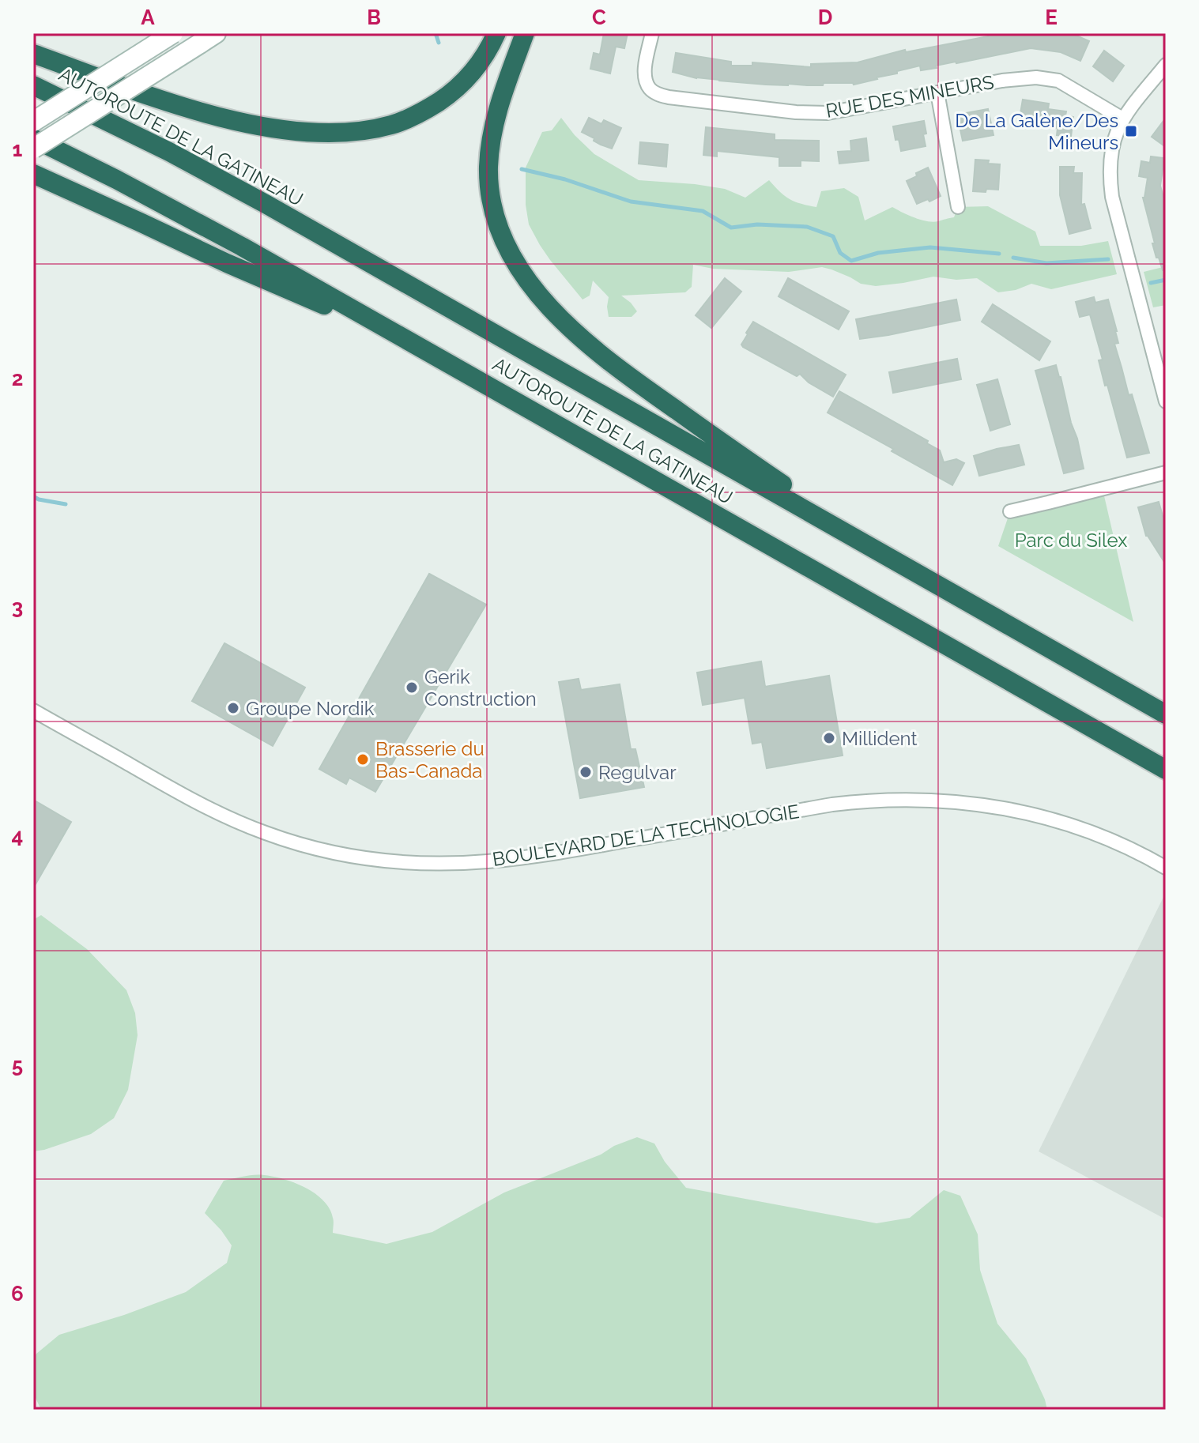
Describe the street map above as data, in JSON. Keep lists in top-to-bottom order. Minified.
{"streets":{"highway":["AUTOROUTE DE LA GATINEAU"],"street":["RUE DES MINEURS","BOULEVARD DE LA TECHNOLOGIE"]},"parks":["Parc du Silex"],"places":{"transit":["De La Galène/Des Mineurs"],"other":["Gerik Construction","Groupe Nordik","Millident","Brasserie du Bas-Canada","Regulvar"]},"grid":{"columns":["A","B","C","D","E"],"rows":["1","2","3","4","5","6"]}}
